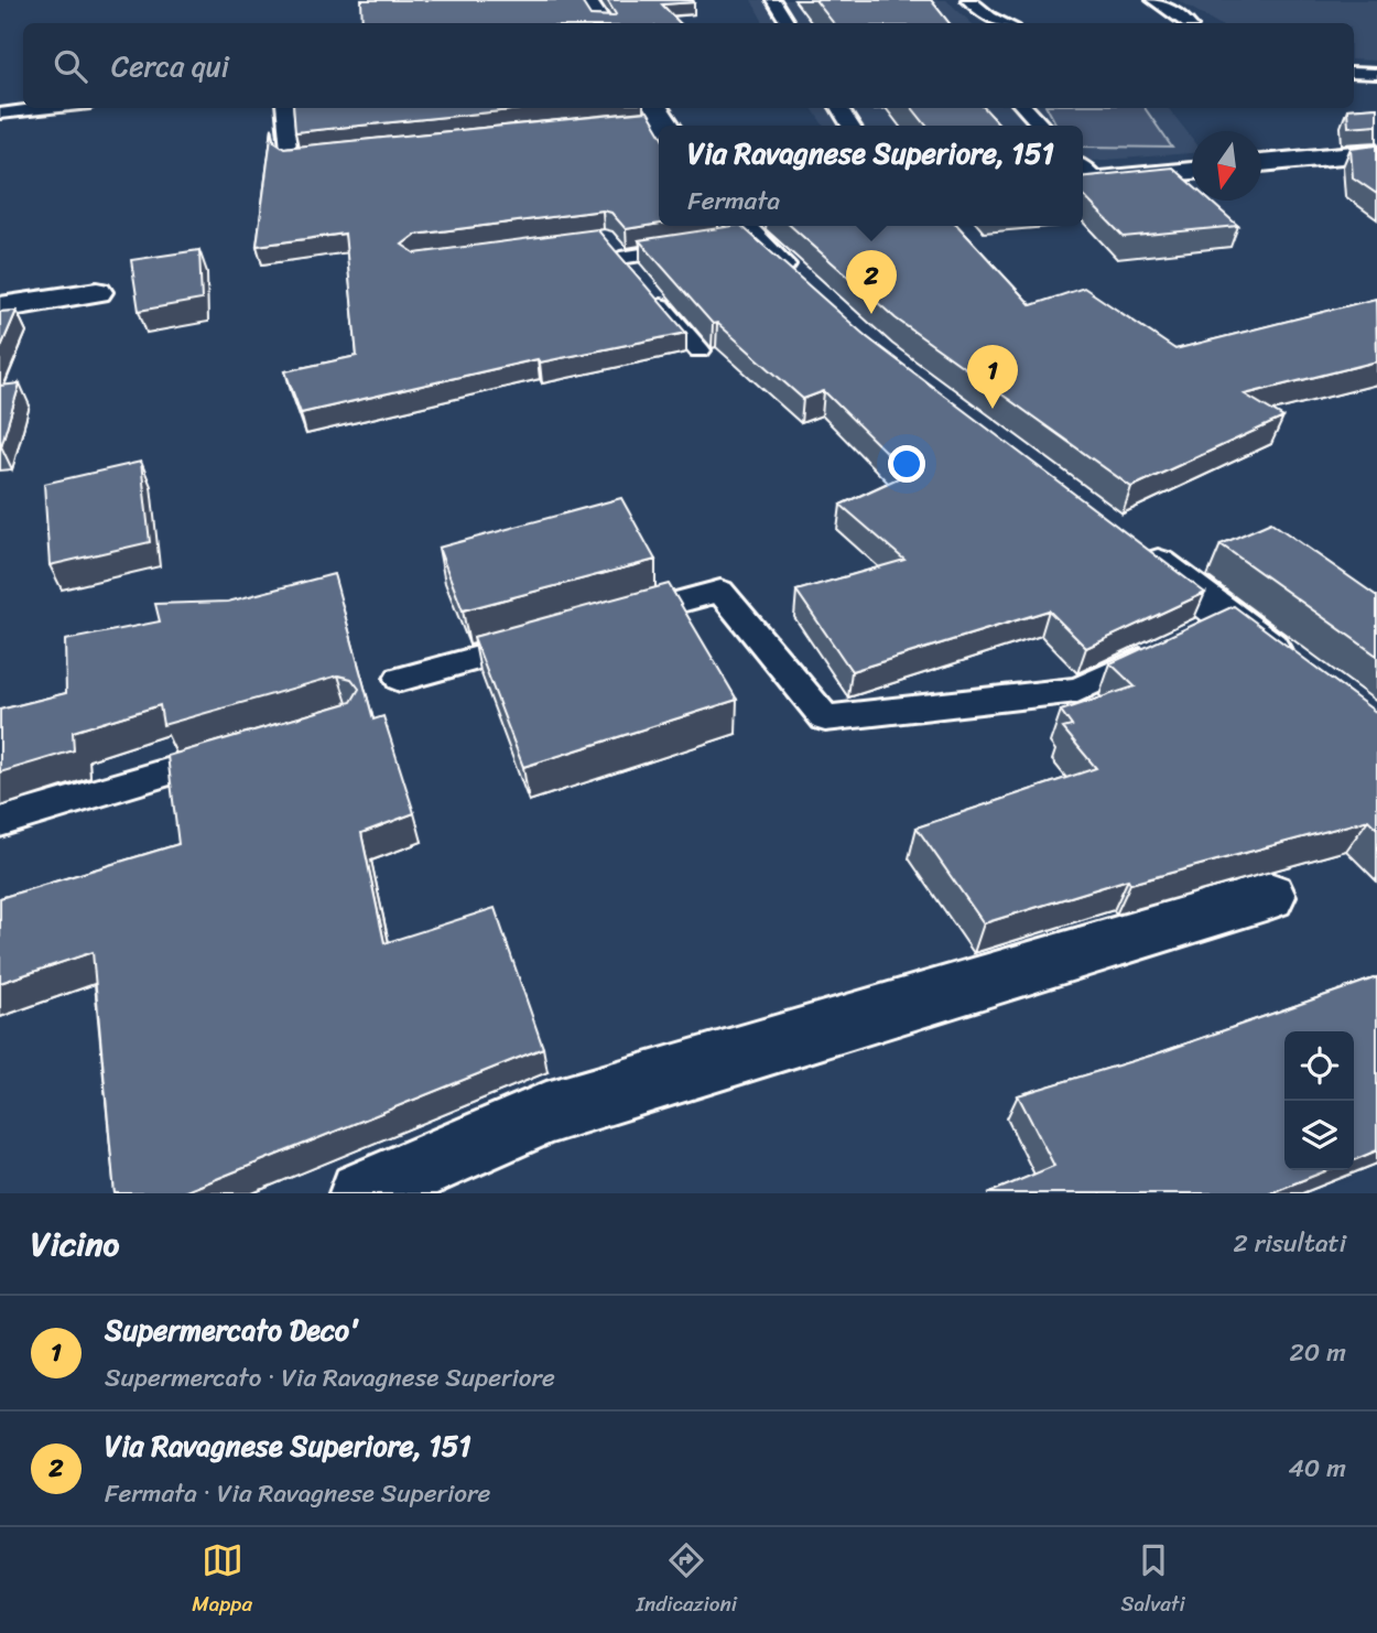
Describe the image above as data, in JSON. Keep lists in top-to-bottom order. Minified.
{"north":"bottom","page":{"search":"Cerca qui","popup":["Via Ravagnese Superiore, 151","Fermata"],"pins":["2","1"],"heading":["Vicino","2 risultati"],"list":[{"mark":"1","name":"Supermercato Deco'","note":"Supermercato · Via Ravagnese Superiore","value":"20 m"},{"mark":"2","name":"Via Ravagnese Superiore, 151","note":"Fermata · Via Ravagnese Superiore","value":"40 m"}],"nav":["Mappa","Indicazioni","Salvati"]}}
